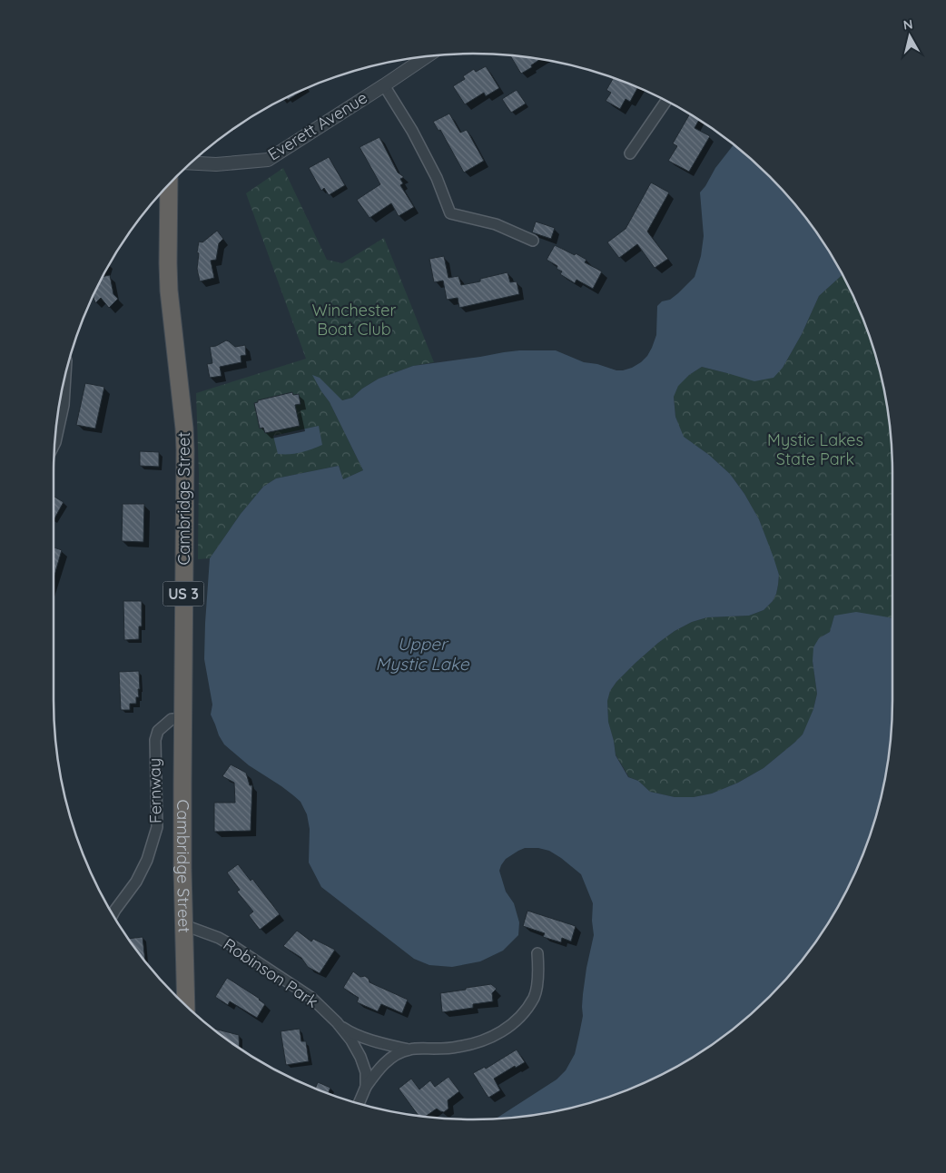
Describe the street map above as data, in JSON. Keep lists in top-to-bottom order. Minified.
{"streets":{"highway":["Cambridge Street","US 3"],"street":["Everett Avenue","Fernway","Robinson Park"]},"crossings":[["Cambridge Street","Fernway"],["Cambridge Street","Robinson Park"]],"water":["Upper Mystic Lake"],"parks":["Winchester Boat Club","Mystic Lakes State Park"],"north":"top"}
